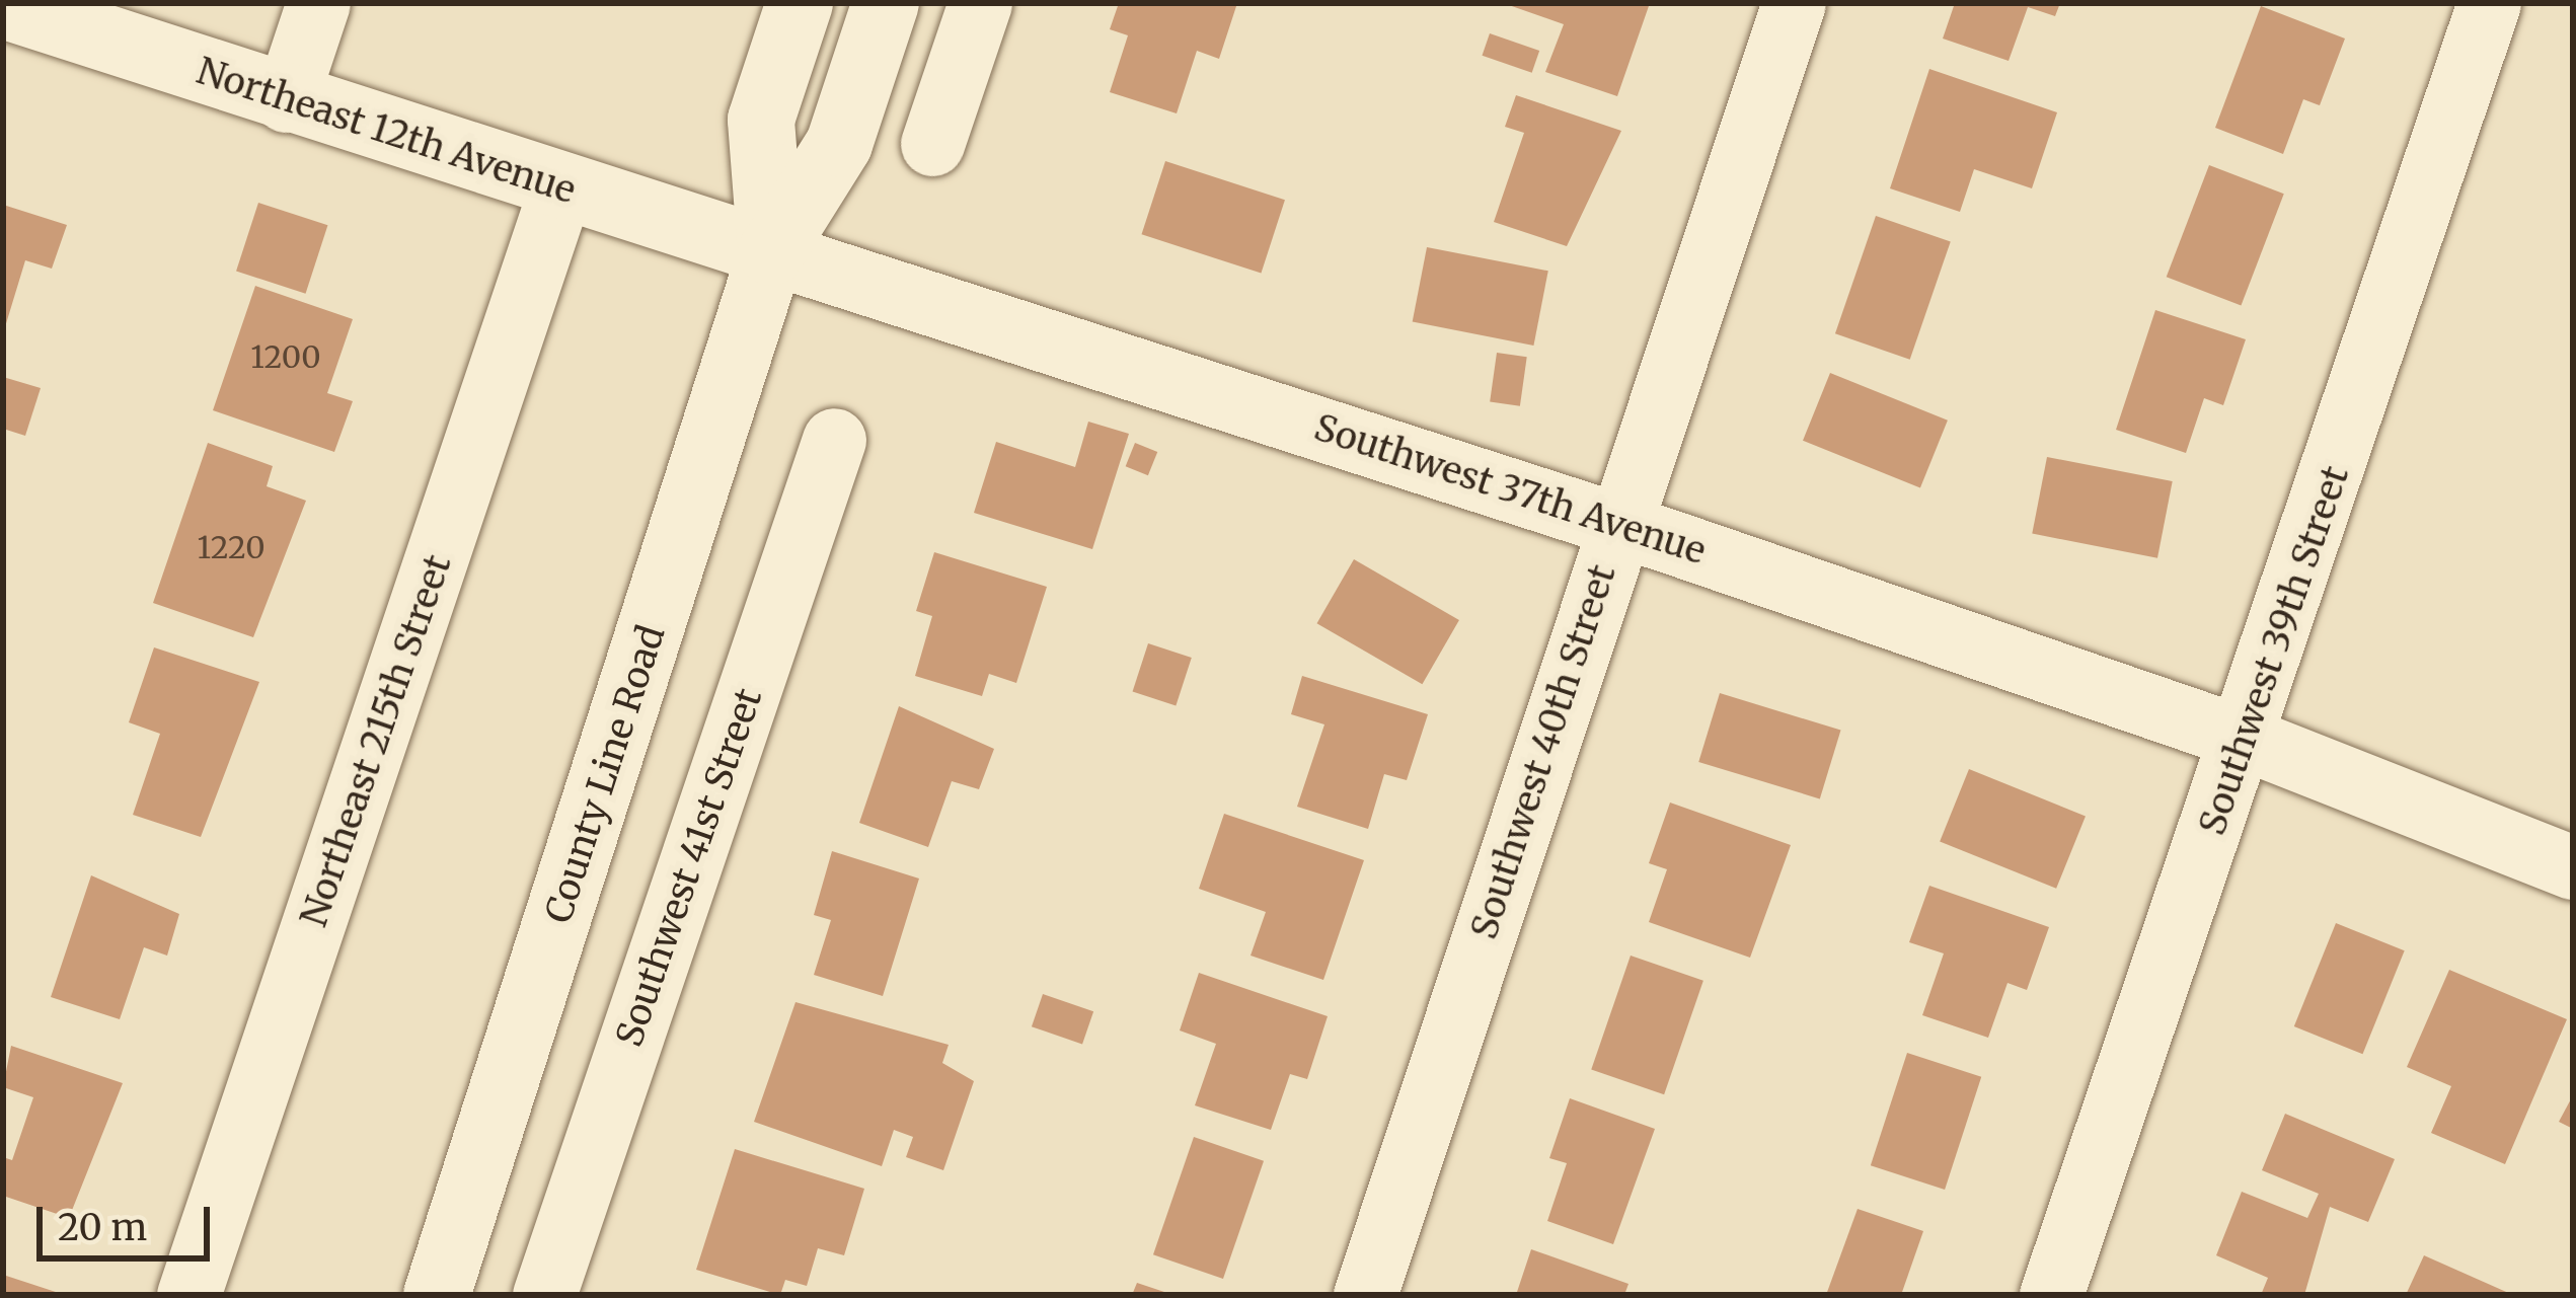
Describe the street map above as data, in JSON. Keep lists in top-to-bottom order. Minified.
{"streets":{"street":["Northeast 12th Avenue","Southwest 37th Avenue","Southwest 39th Street","Northeast 215th Street","Southwest 40th Street","County Line Road","Southwest 41st Street"]},"crossings":[["Northeast 12th Avenue","Southwest 37th Avenue"],["Northeast 12th Avenue","Northeast 215th Street"],["Northeast 12th Avenue","County Line Road"],["Southwest 37th Avenue","Southwest 39th Street"],["Southwest 37th Avenue","Southwest 40th Street"],["Southwest 37th Avenue","County Line Road"]],"house_numbers":["1200","1220"],"scale_bar":"20 m"}
